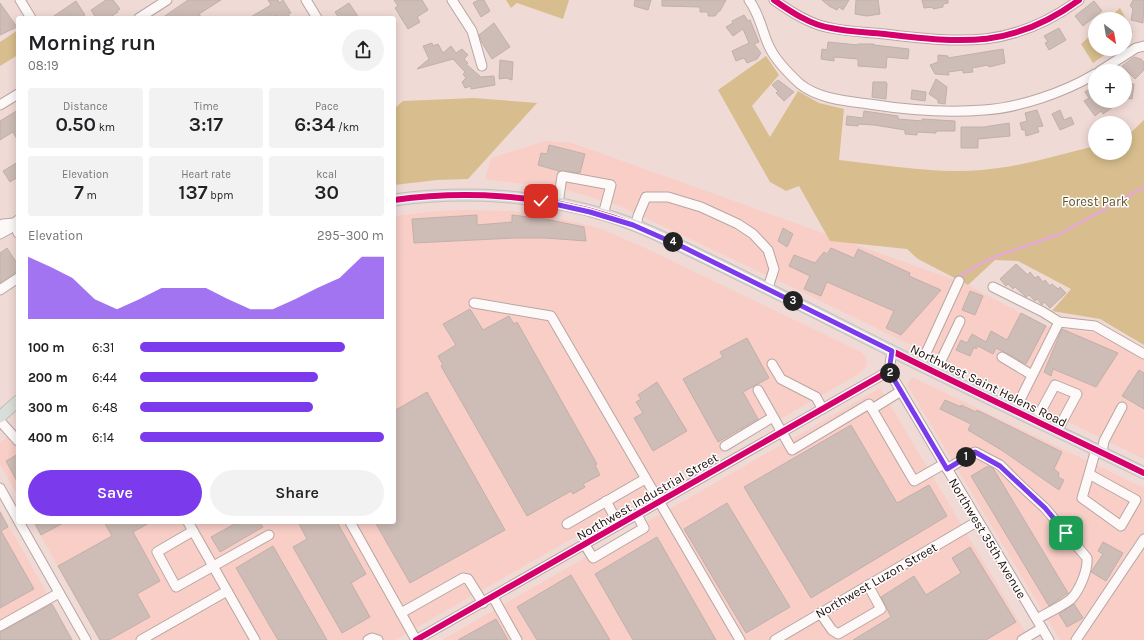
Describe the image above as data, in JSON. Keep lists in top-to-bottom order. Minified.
{"streets":{"main road":["Northwest Saint Helens Road"],"street":["Northwest Industrial Street","Northwest 35th Avenue","Northwest Luzon Street"]},"crossings":[["Northwest Industrial Street","Northwest 35th Avenue"],["Northwest 35th Avenue","Northwest Luzon Street"]],"parks":["Forest Park"],"north":"bottom right","page":{"map_buttons":["+","−"],"heading":["Morning run","08:19"],"stats":[["Distance","0.50 km"],["Time","3:17"],["Pace","6:34 /km"],["Elevation","7 m"],["Heart rate","137 bpm"],["kcal","30"]],"chart":["Elevation","295–300 m"],"pins":["4","3","2","1"],"list":[{"name":"100 m","note":"6:31"},{"name":"200 m","note":"6:44"},{"name":"300 m","note":"6:48"},{"name":"400 m","note":"6:14"}],"buttons":["Save","Share"]}}
